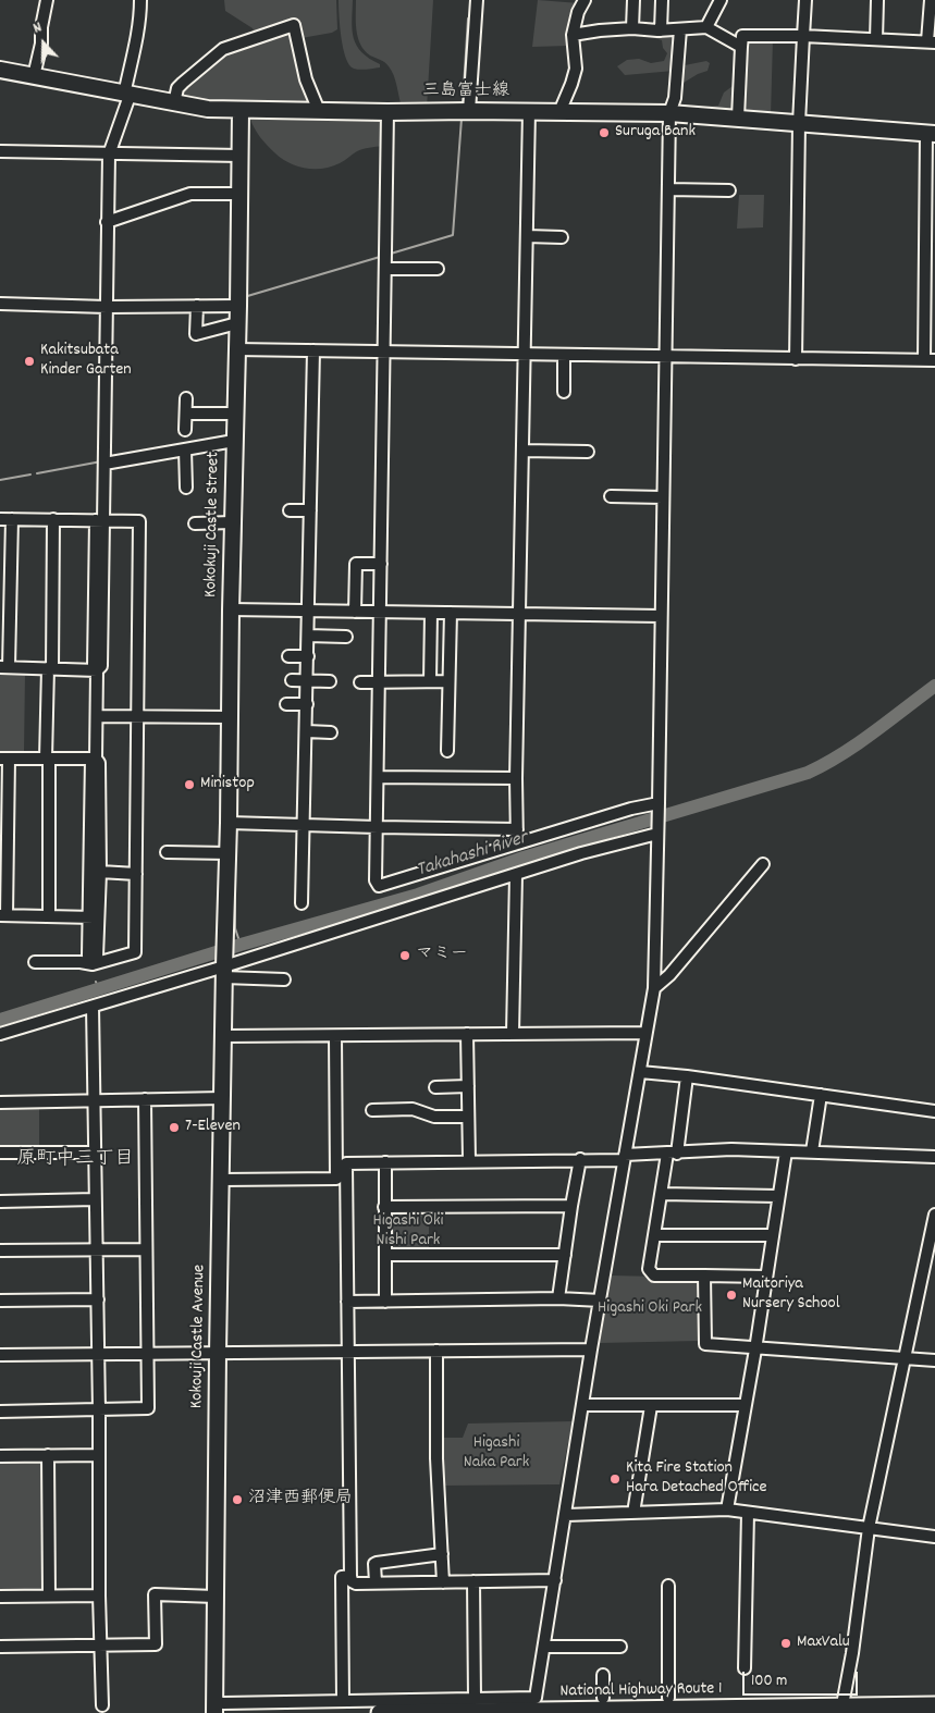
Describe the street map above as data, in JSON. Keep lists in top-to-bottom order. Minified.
{"streets":{"highway":["National Highway Route 1"],"main road":["三島富士線","Kokokuji Castle Street","Kokouji Castle Avenue"]},"crossings":[["三島富士線","Kokokuji Castle Street"],["Kokokuji Castle Street","Kokouji Castle Avenue"]],"districts":["原町中三丁目"],"water":["Takahashi River"],"parks":["Higashi Oki Nishi Park","Higashi Oki Park","Higashi Naka Park"],"places":["Suruga Bank","Kakitsubata Kinder Garten","Ministop","マミー","7-Eleven","Maitoriya Nursery School","Kita Fire Station Hara Detached Office","沼津西郵便局","MaxValu"],"scale_bar":"100 m","north":"top"}
